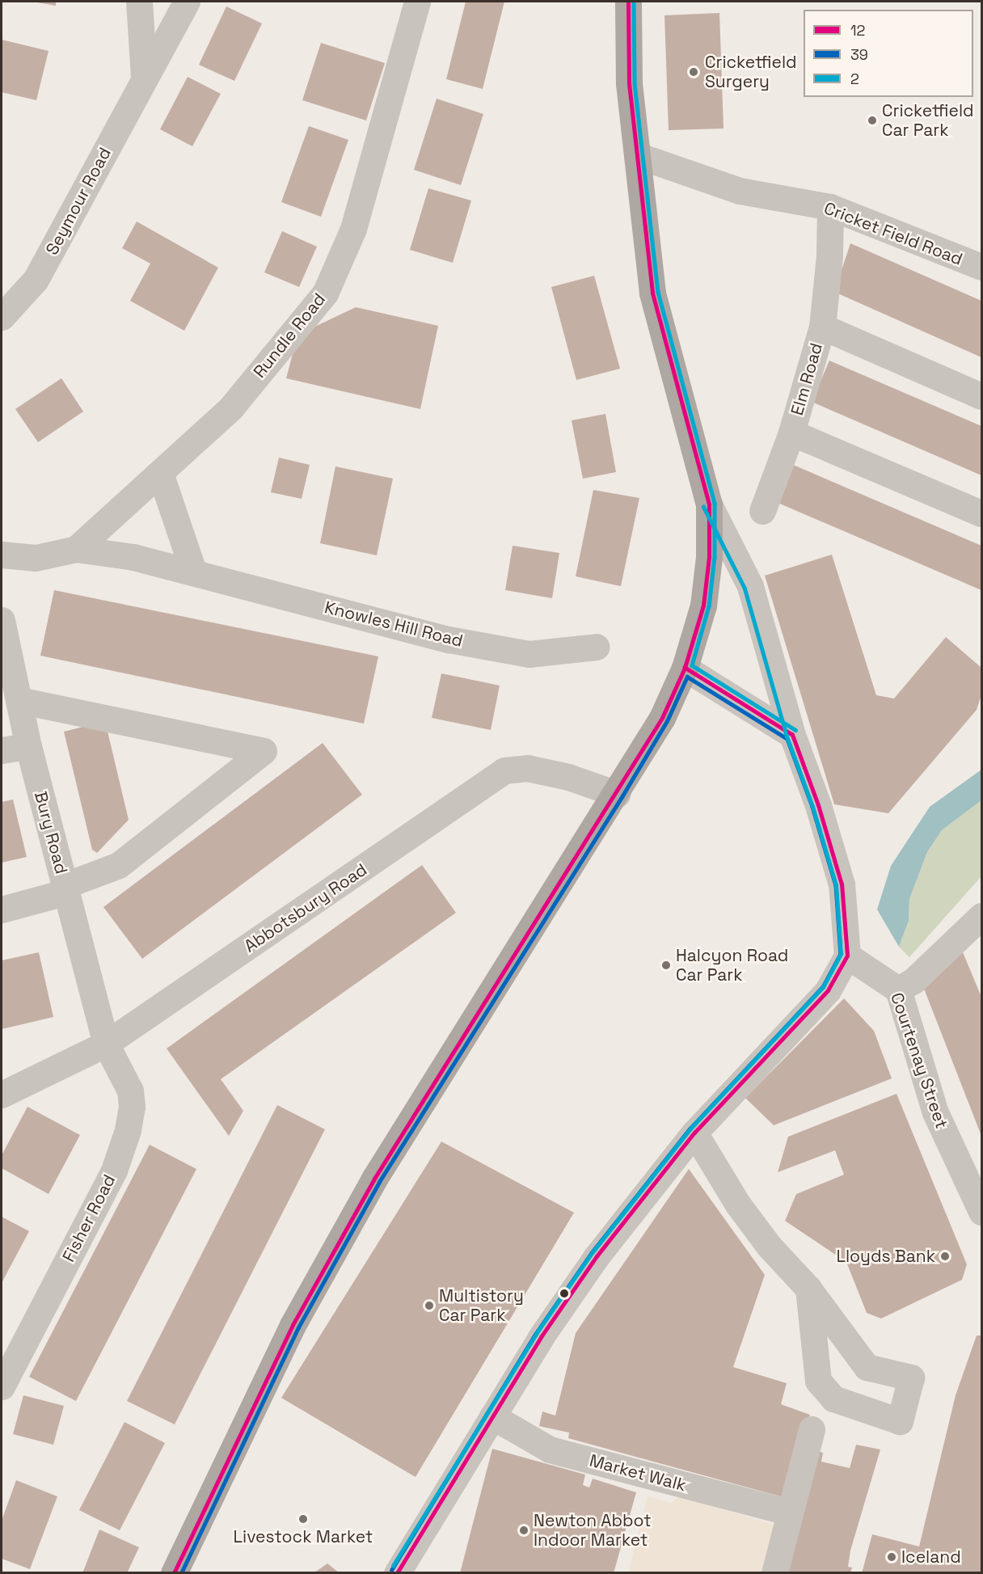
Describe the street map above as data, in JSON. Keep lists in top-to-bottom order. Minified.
{"streets":{"street":["Seymour Road","Cricket Field Road","Rundle Road","Elm Road","Knowles Hill Road","Bury Road","Abbotsbury Road","Courtenay Street","Fisher Road","Market Walk"]},"crossings":[["Cricket Field Road","Elm Road"],["Rundle Road","Knowles Hill Road"],["Bury Road","Abbotsbury Road"],["Bury Road","Fisher Road"],["Abbotsbury Road","Fisher Road"]],"places":["Cricketfield Surgery","Cricketfield Car Park","Halcyon Road Car Park","Lloyds Bank","Multistory Car Park","Livestock Market","Newton Abbot Indoor Market","Iceland"],"lines":["transit line 12","transit line 2","transit line 39"],"legend":["12","39","2"]}
